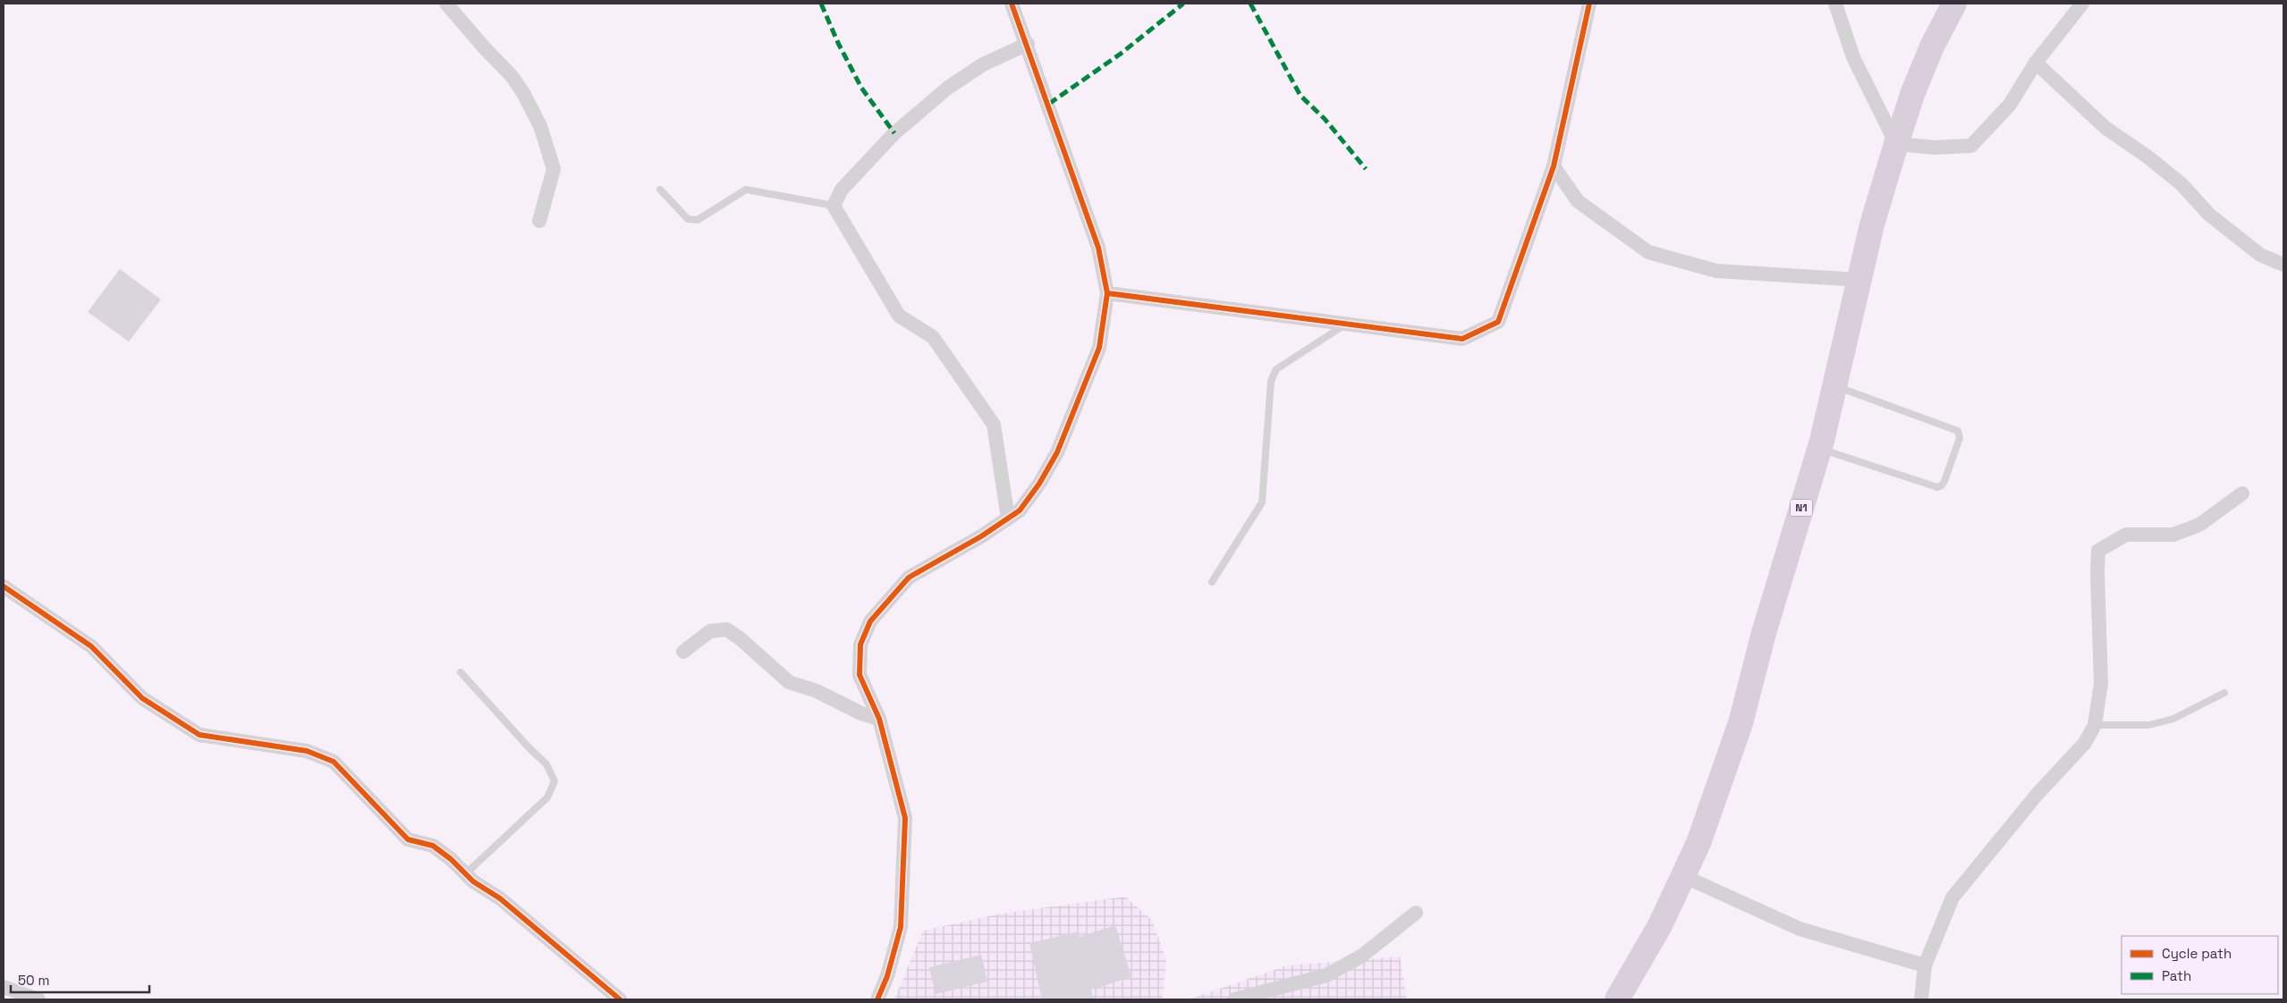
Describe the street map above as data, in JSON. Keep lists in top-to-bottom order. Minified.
{"streets":{"highway":["N1"]},"legend":["Cycle path","Path"],"scale_bar":"50 m"}
